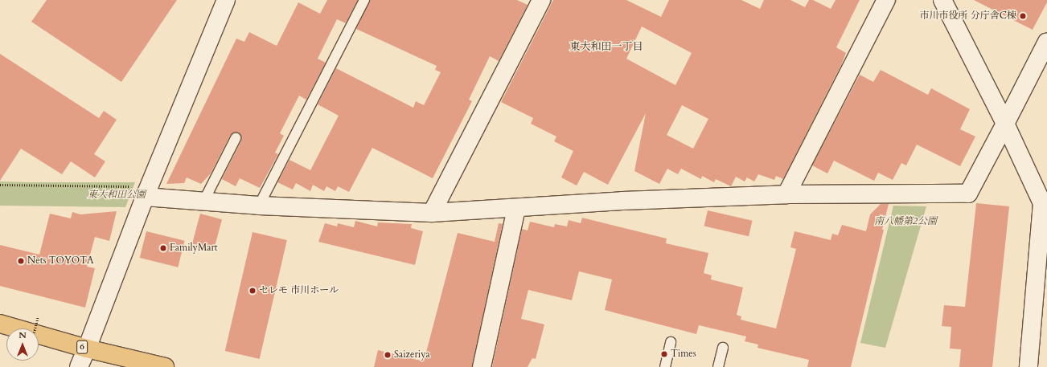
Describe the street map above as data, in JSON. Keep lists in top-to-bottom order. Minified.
{"streets":{"main road":["6"]},"districts":["東大和田一丁目"],"parks":["東大和田公園","南八幡第2公園"],"places":["市川市役所 分庁舎C棟","FamilyMart","Nets TOYOTA","セレモ 市川ホール","Times","Saizeriya"],"north":"top"}
